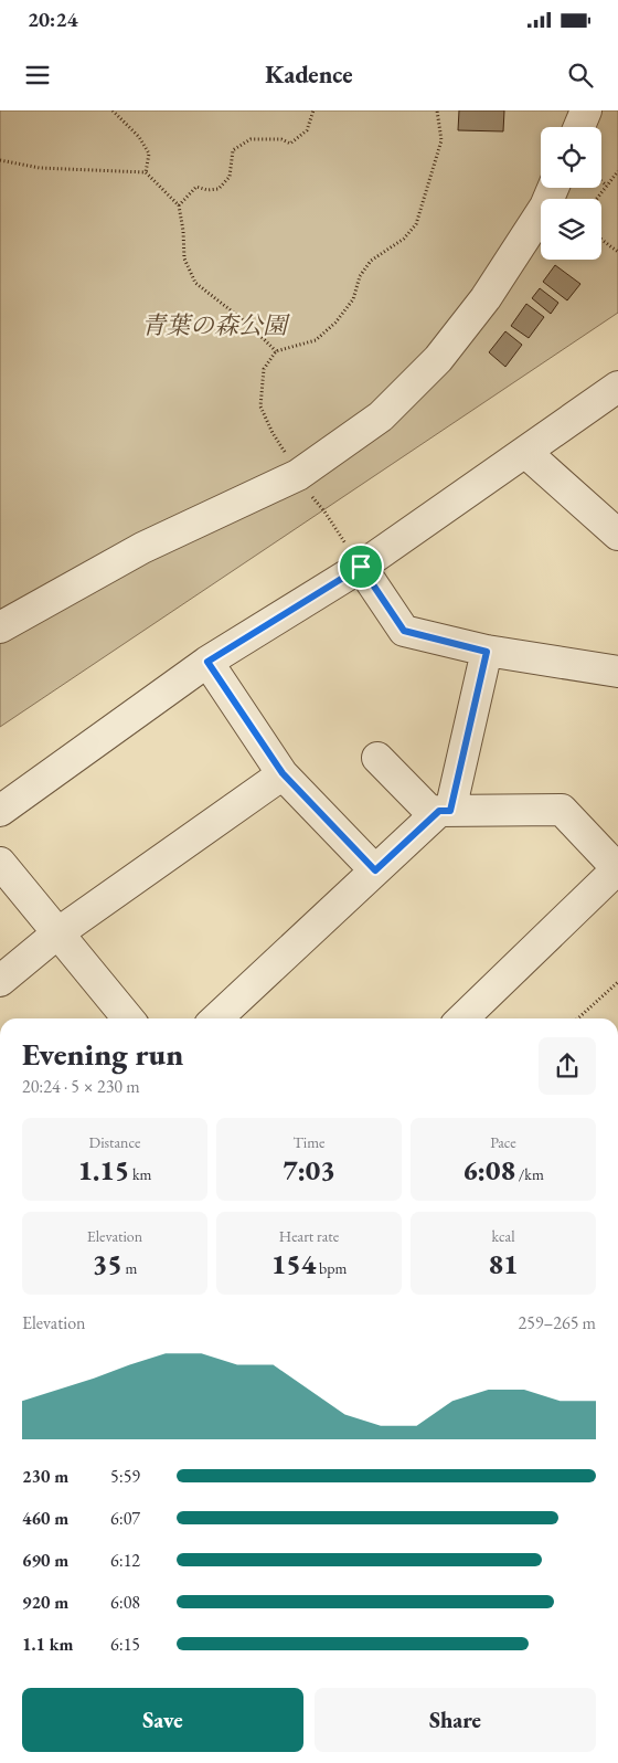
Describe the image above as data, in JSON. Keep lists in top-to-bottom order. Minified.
{"parks":["青葉の森公園"],"page":{"status":"20:24","header":"Kadence","heading":["Evening run","20:24 · 5 × 230 m"],"stats":[["Distance","1.15 km"],["Time","7:03"],["Pace","6:08 /km"],["Elevation","35 m"],["Heart rate","154 bpm"],["kcal","81"]],"chart":["Elevation","259–265 m"],"list":[{"name":"230 m","note":"5:59"},{"name":"460 m","note":"6:07"},{"name":"690 m","note":"6:12"},{"name":"920 m","note":"6:08"},{"name":"1.1 km","note":"6:15"}],"buttons":["Save","Share"]}}
